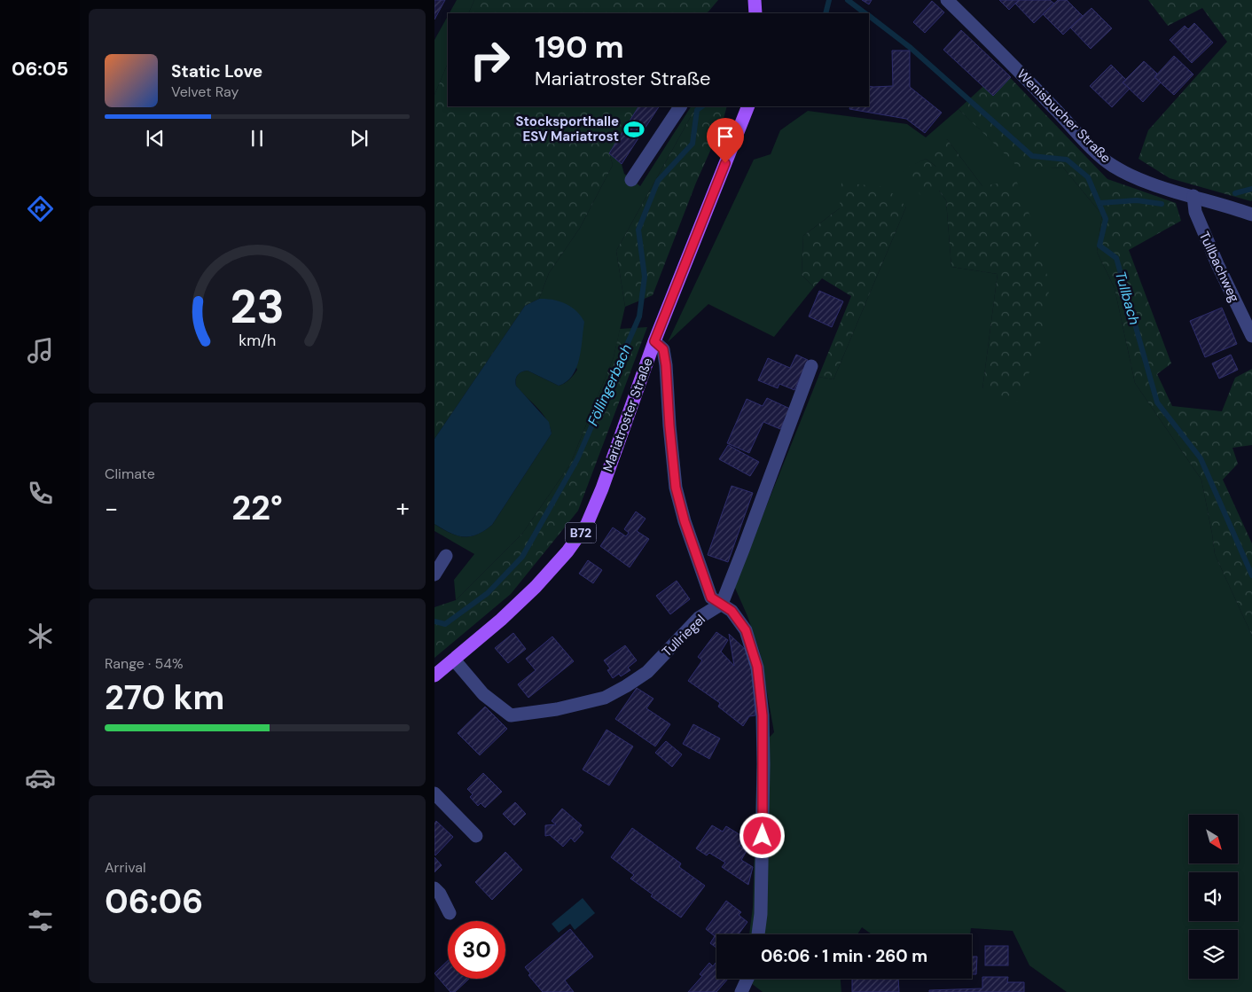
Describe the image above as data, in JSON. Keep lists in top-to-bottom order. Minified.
{"streets":{"main road":["Mariatroster Straße","B72"],"street":["Wenisbucher Straße","Tullbachweg","Tullriegel"]},"crossings":[["Wenisbucher Straße","Tullbachweg"],["Mariatroster Straße","Tullriegel"]],"water":["Tullbach","Föllingerbach"],"places":{"sports":["Stocksporthalle ESV Mariatrost"]},"north":"bottom right","page":{"tabs":"06:05","turn":["190 m","Mariatroster Straße"],"song":["Static Love","Velvet Ray"],"tile":["Climate",["Range · 54%","270 km"],["Arrival","06:06"]],"heat":["−","22°","+"],"limit":"30","trip":"06:06 · 1 min · 260 m","gauge":["23","km/h"]}}
